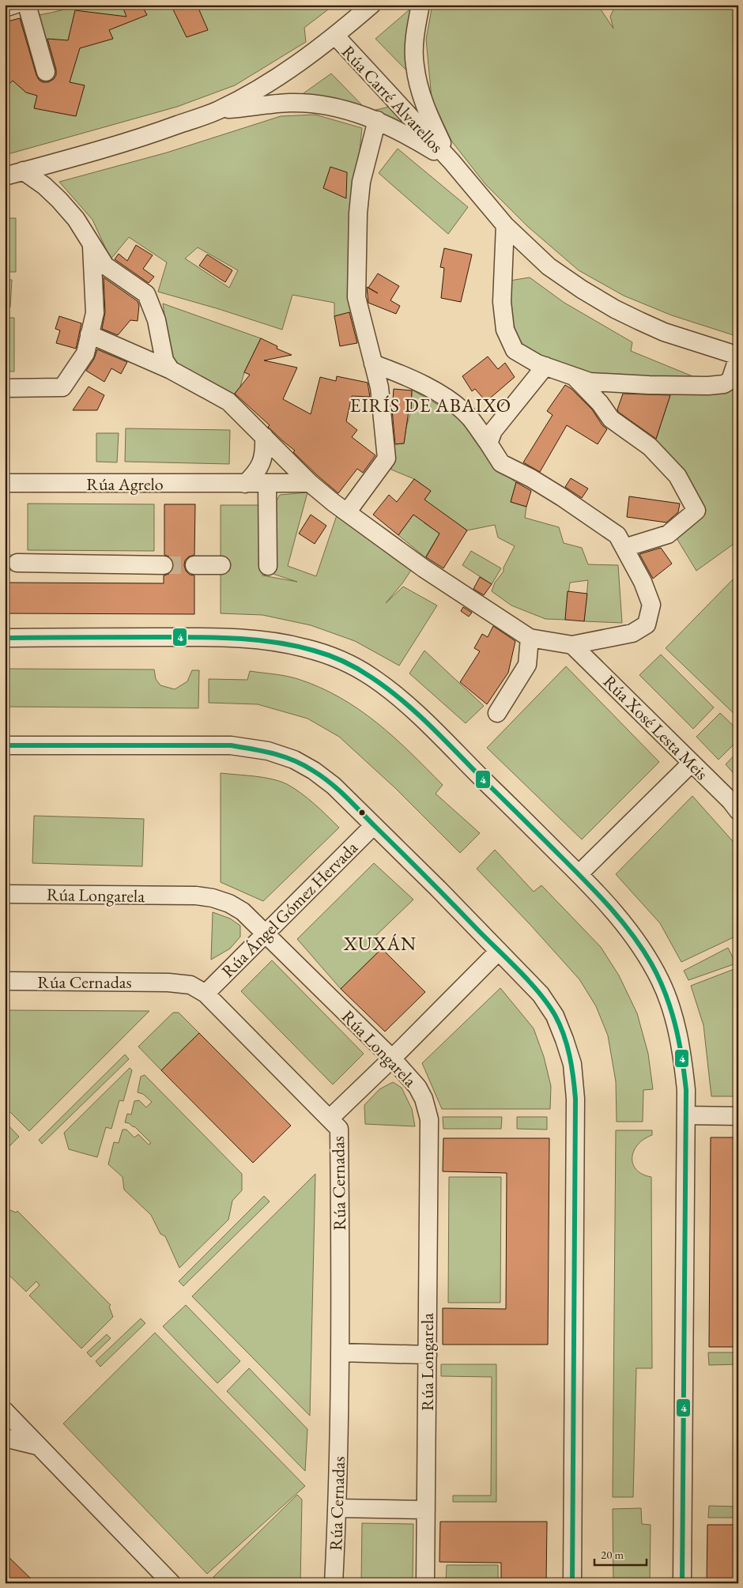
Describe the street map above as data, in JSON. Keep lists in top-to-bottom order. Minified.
{"streets":{"street":["Rúa Carré Alvarellos","Rúa Agrelo","Rúa Xosé Lesta Meis","Rúa Longarela","Rúa Ángel Gómez Hervada","Rúa Cernadas"]},"crossings":[["Rúa Longarela","Rúa Ángel Gómez Hervada"],["Rúa Ángel Gómez Hervada","Rúa Cernadas"]],"districts":["EIRÍS DE ABAIXO","XUXÁN"],"lines":["transit line 4"],"scale_bar":"20 m"}
